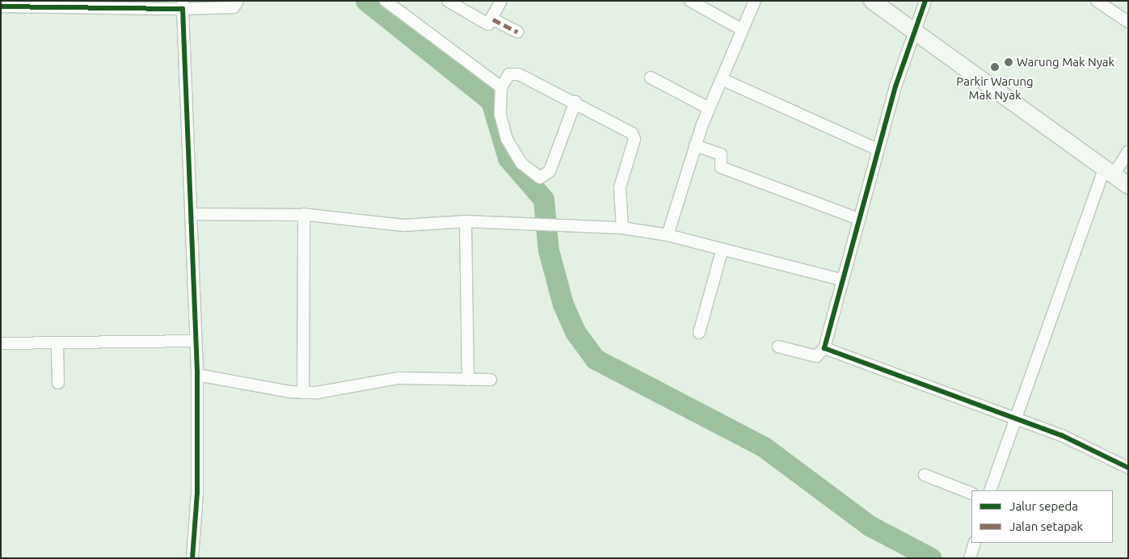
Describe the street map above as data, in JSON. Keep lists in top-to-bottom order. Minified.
{"places":["Warung Mak Nyak","Parkir Warung Mak Nyak"],"legend":["Jalur sepeda","Jalan setapak"]}
